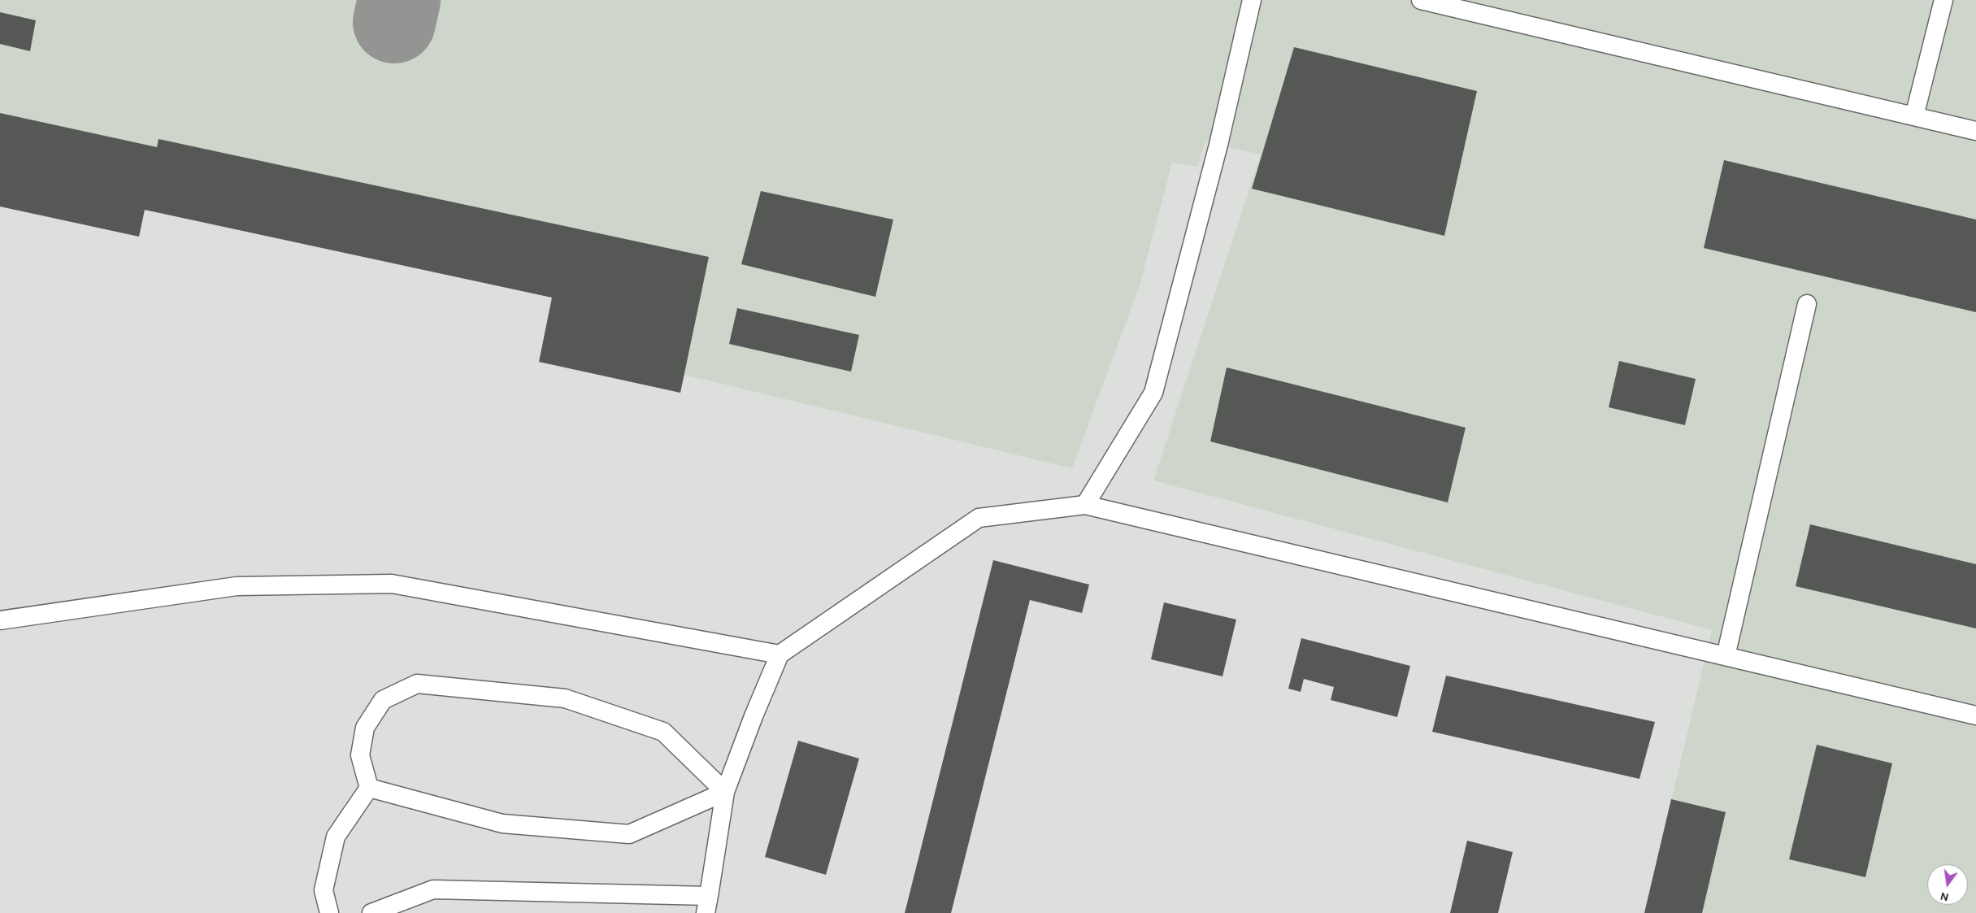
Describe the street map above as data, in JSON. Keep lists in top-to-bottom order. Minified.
{"north":"bottom"}
